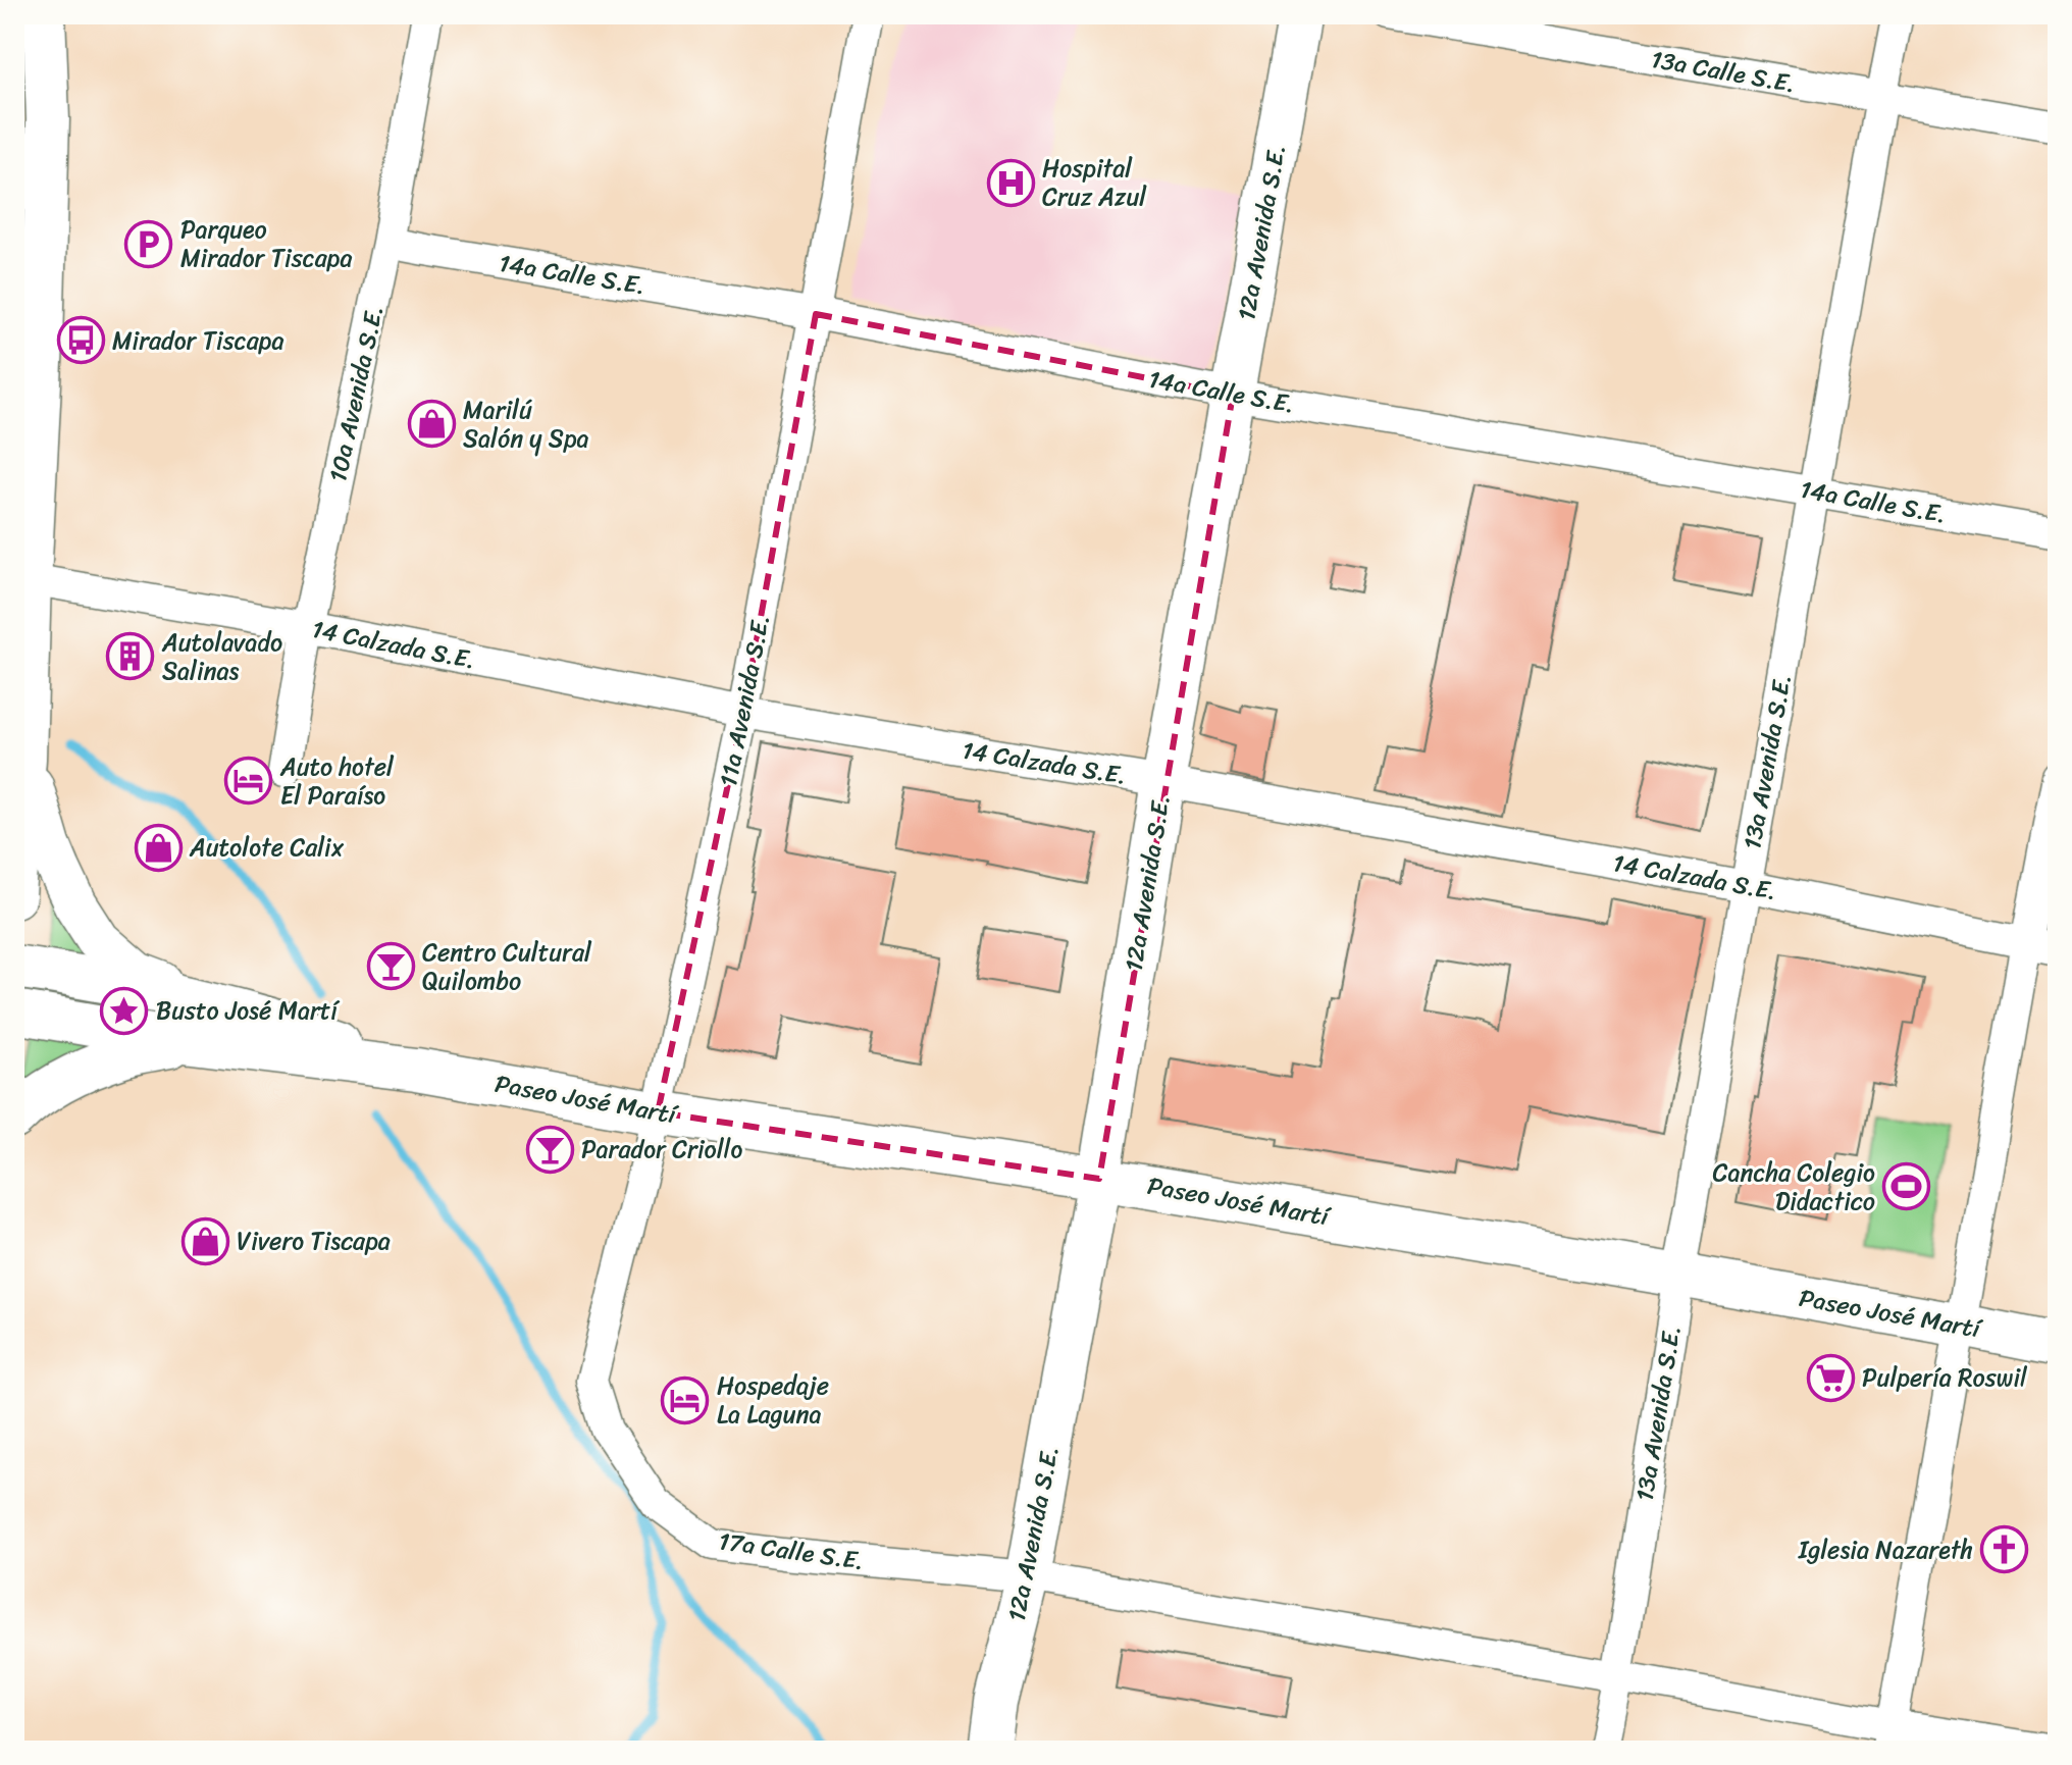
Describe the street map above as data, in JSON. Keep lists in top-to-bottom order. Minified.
{"streets":{"main road":["12a Avenida S.E.","Paseo José Martí"],"street":["13a Calle S.E.","14a Calle S.E.","10a Avenida S.E.","14 Calzada S.E.","11a Avenida S.E.","13a Avenida S.E.","17a Calle S.E."]},"crossings":[["13a Calle S.E.","13a Avenida S.E."],["12a Avenida S.E.","14a Calle S.E."],["12a Avenida S.E.","14 Calzada S.E."],["12a Avenida S.E.","Paseo José Martí"],["12a Avenida S.E.","17a Calle S.E."],["14a Calle S.E.","10a Avenida S.E."],["14a Calle S.E.","11a Avenida S.E."],["14a Calle S.E.","13a Avenida S.E."],["10a Avenida S.E.","14 Calzada S.E."],["14 Calzada S.E.","11a Avenida S.E."],["14 Calzada S.E.","13a Avenida S.E."],["11a Avenida S.E.","Paseo José Martí"],["11a Avenida S.E.","17a Calle S.E."],["13a Avenida S.E.","Paseo José Martí"],["13a Avenida S.E.","17a Calle S.E."]],"places":{"hospital":["Hospital Cruz Azul"],"parking":["Parqueo Mirador Tiscapa"],"bus stop":["Mirador Tiscapa"],"shop":["Marilú Salón y Spa","Autolote Calix","Vivero Tiscapa"],"building":["Autolavado Salinas"],"hotel":["Auto hotel El Paraíso","Hospedaje La Laguna"],"bar":["Centro Cultural Quilombo","Parador Criollo"],"place":["Busto José Martí"],"sports":["Cancha Colegio Didactico"],"supermarket":["Pulpería Roswil"],"church":["Iglesia Nazareth"]}}
